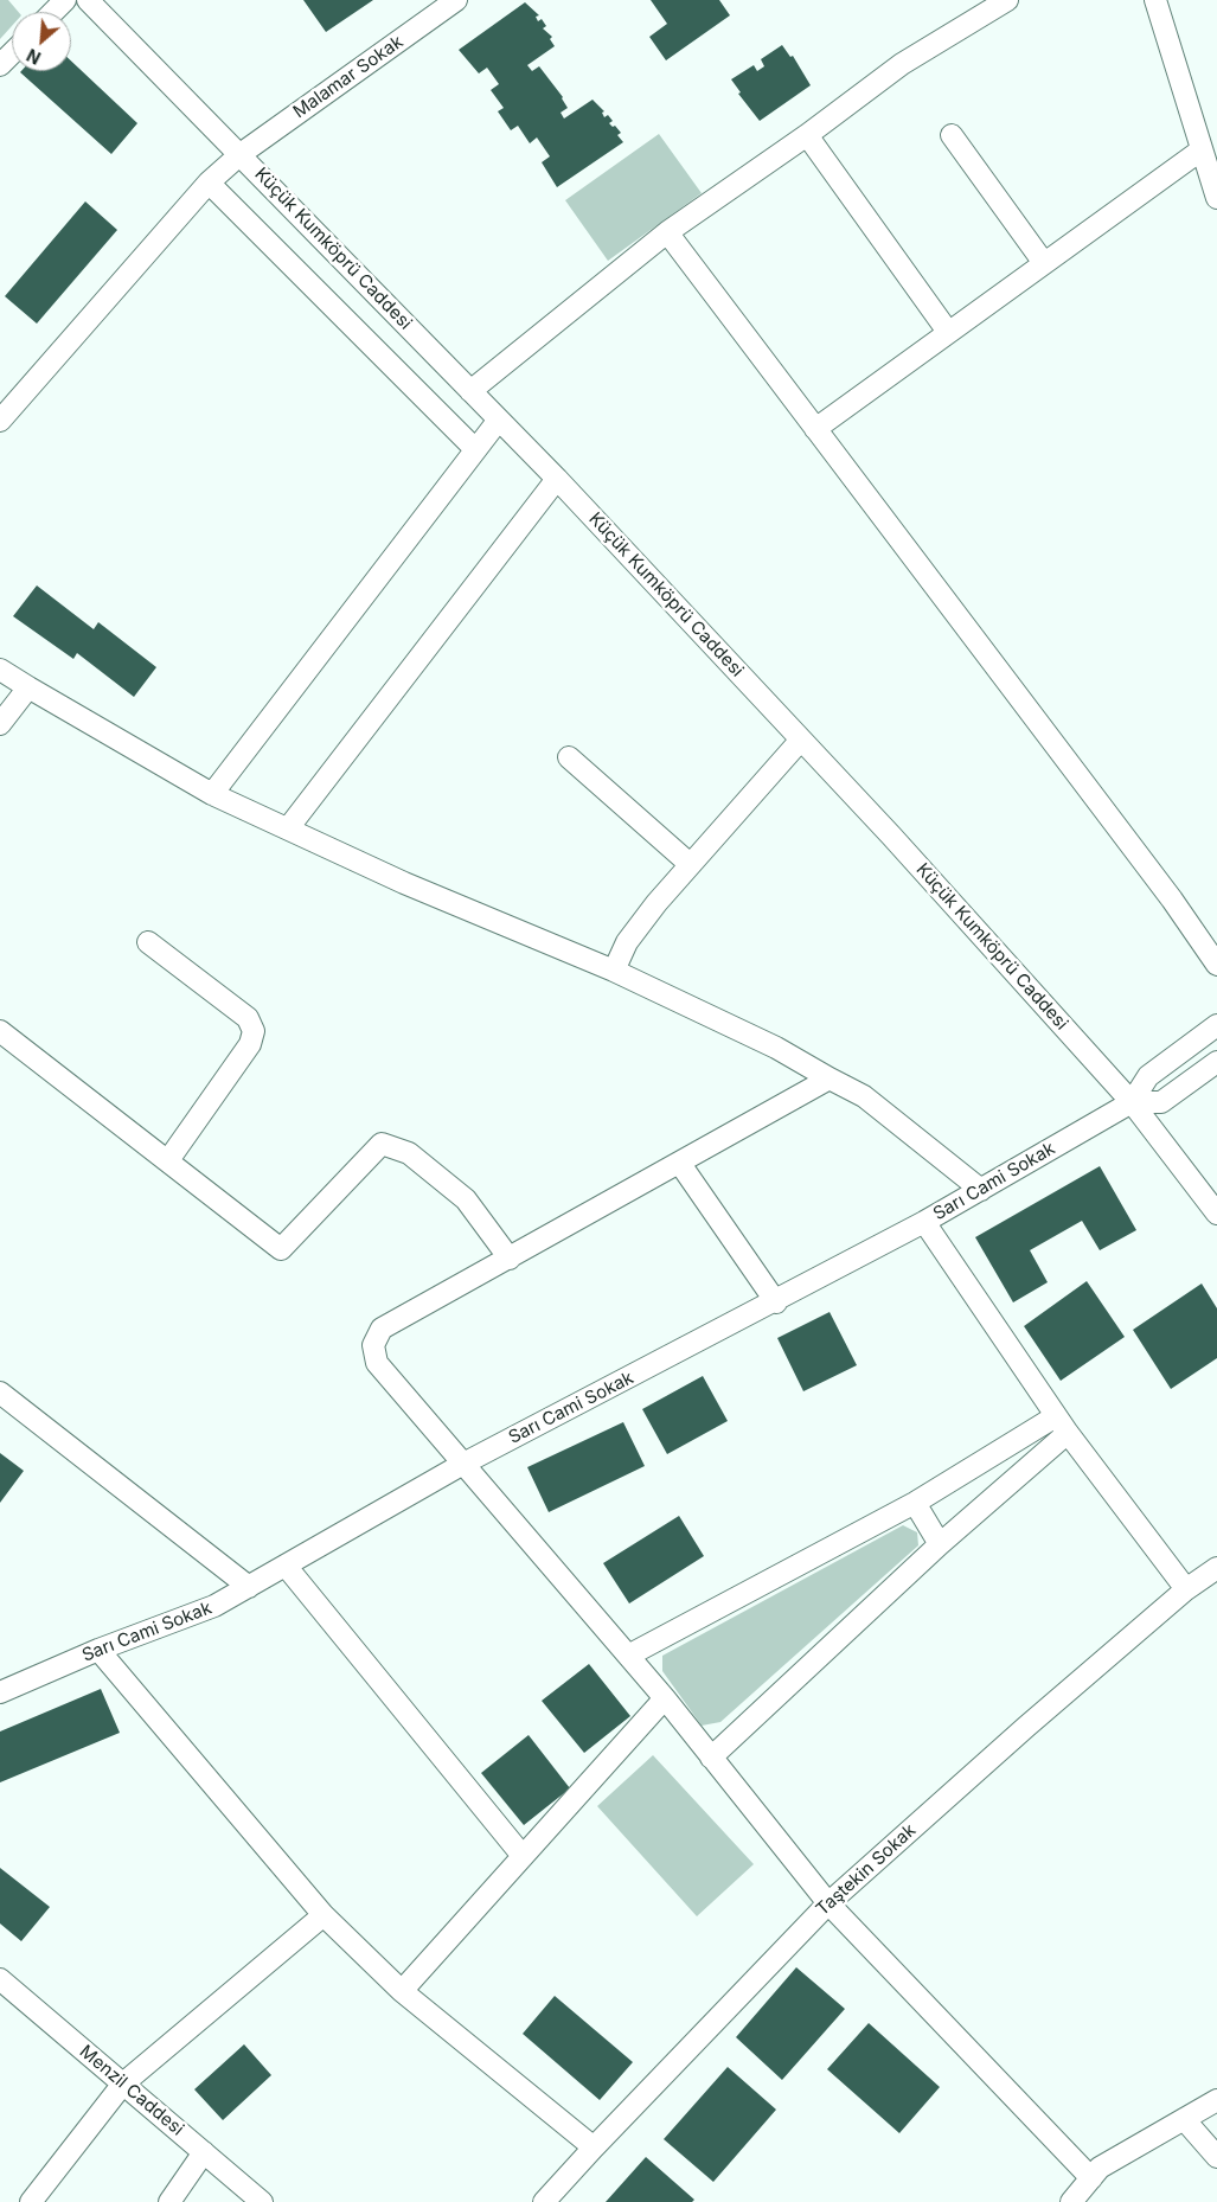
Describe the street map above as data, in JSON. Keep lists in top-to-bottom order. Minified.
{"streets":{"street":["Malamar Sokak","Küçük Kumköprü Caddesi","Sarı Cami Sokak","Taştekin Sokak","Menzil Caddesi"]},"crossings":[["Malamar Sokak","Küçük Kumköprü Caddesi"],["Küçük Kumköprü Caddesi","Sarı Cami Sokak"]],"north":"bottom left"}
